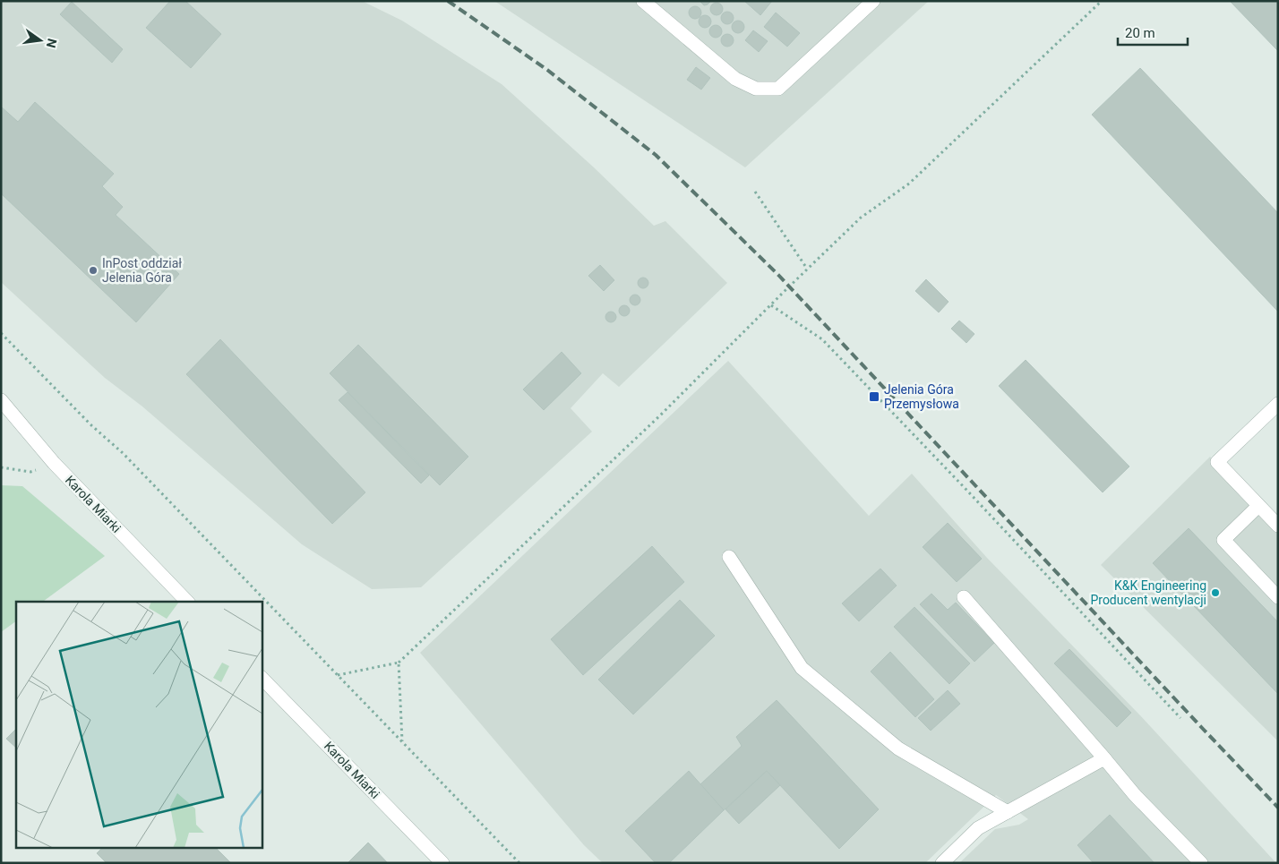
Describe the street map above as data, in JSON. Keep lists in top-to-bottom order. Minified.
{"streets":{"street":["Karola Miarki"]},"places":{"other":["InPost oddział Jelenia Góra","K&K Engineering Producent wentylacji"],"transit":["Jelenia Góra Przemysłowa"]},"scale_bar":"20 m","north":"right"}
